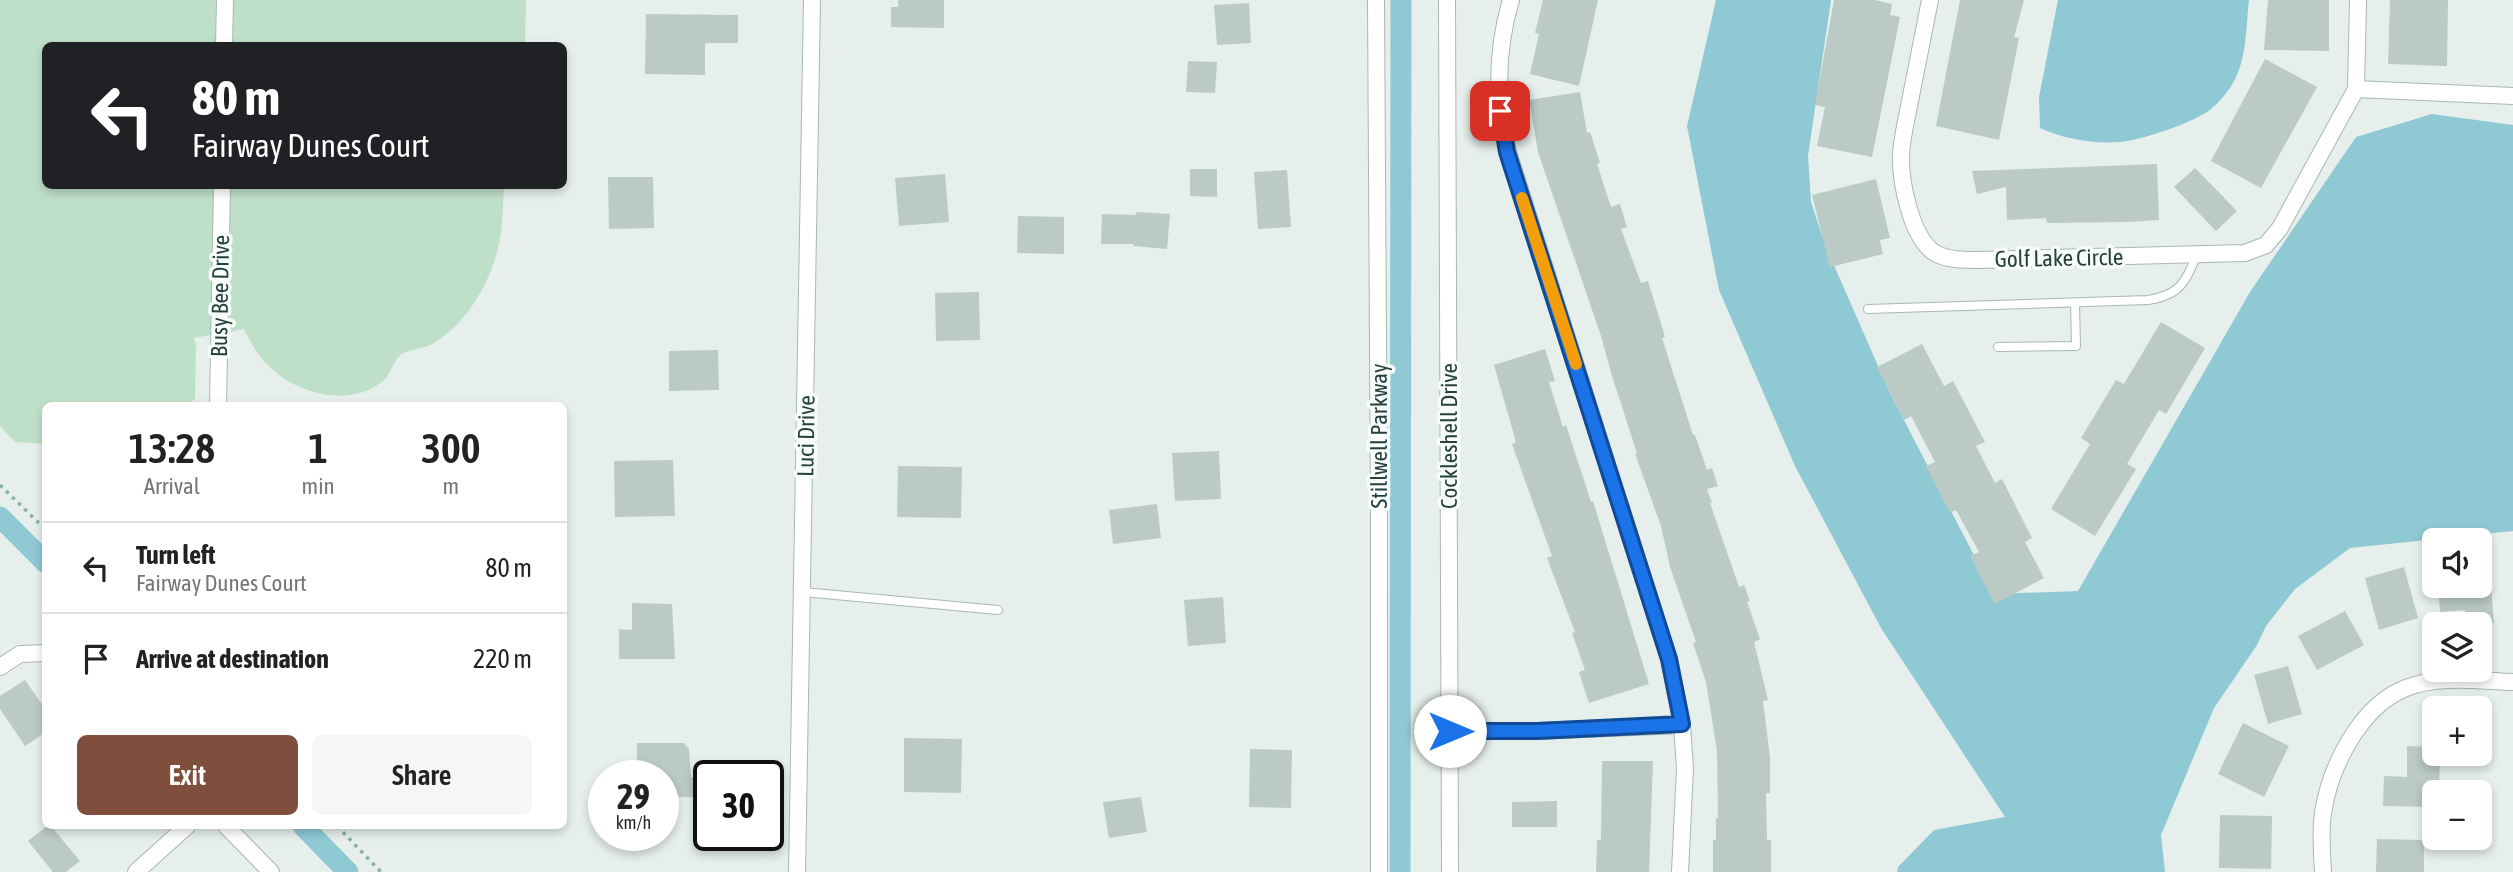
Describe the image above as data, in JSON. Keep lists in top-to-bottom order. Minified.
{"streets":{"street":["Golf Lake Circle","Busy Bee Drive","Luci Drive","Stillwell Parkway","Cockleshell Drive"]},"page":{"turn":["80 m","Fairway Dunes Court"],"eta":["13:28","Arrival","1","min","300","m"],"list":[{"name":"Turn left","note":"Fairway Dunes Court","value":"80 m"},{"name":"Arrive at destination","value":"220 m"}],"map_buttons":["+","−"],"buttons":["Exit","Share"],"speed":"29 km/h","limit":"30"}}
